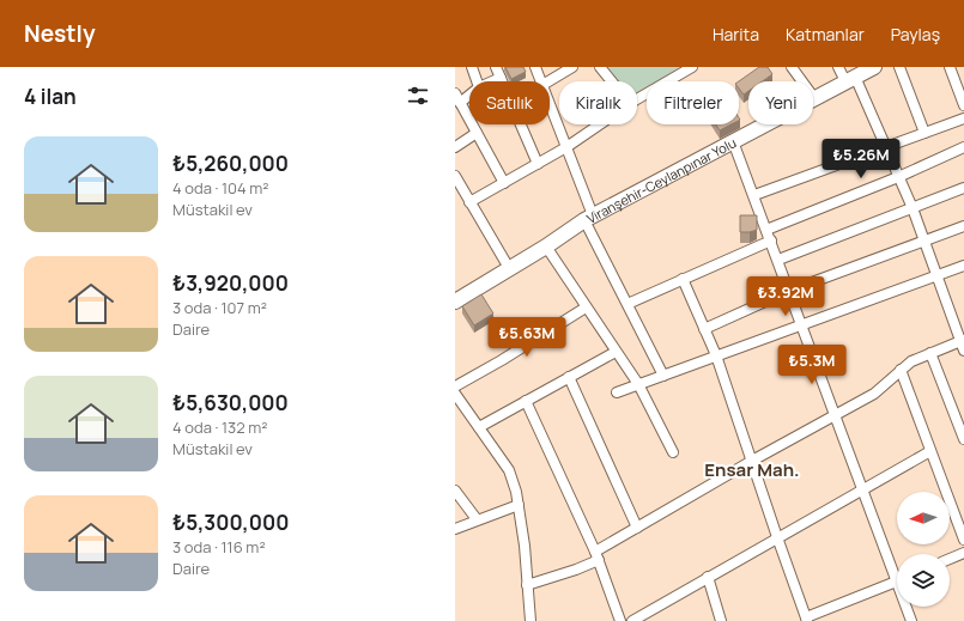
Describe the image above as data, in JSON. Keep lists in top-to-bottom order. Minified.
{"streets":{"main road":["Viranşehir-Ceylanpınar Yolu"]},"districts":["Ensar Mah."],"north":"left","page":{"header":"Nestly","nav":["Harita","Katmanlar","Paylaş"],"heading":"4 ilan","chip":["Satılık","Kiralık","Filtreler","Yeni"],"list":[{"name":"₺5,260,000","note":"4 oda · 104 m² · Müstakil ev"},{"name":"₺3,920,000","note":"3 oda · 107 m² · Daire"},{"name":"₺5,630,000","note":"4 oda · 132 m² · Müstakil ev"},{"name":"₺5,300,000","note":"3 oda · 116 m² · Daire"}],"price":["₺5.26M","₺3.92M","₺5.63M","₺5.3M"]}}
